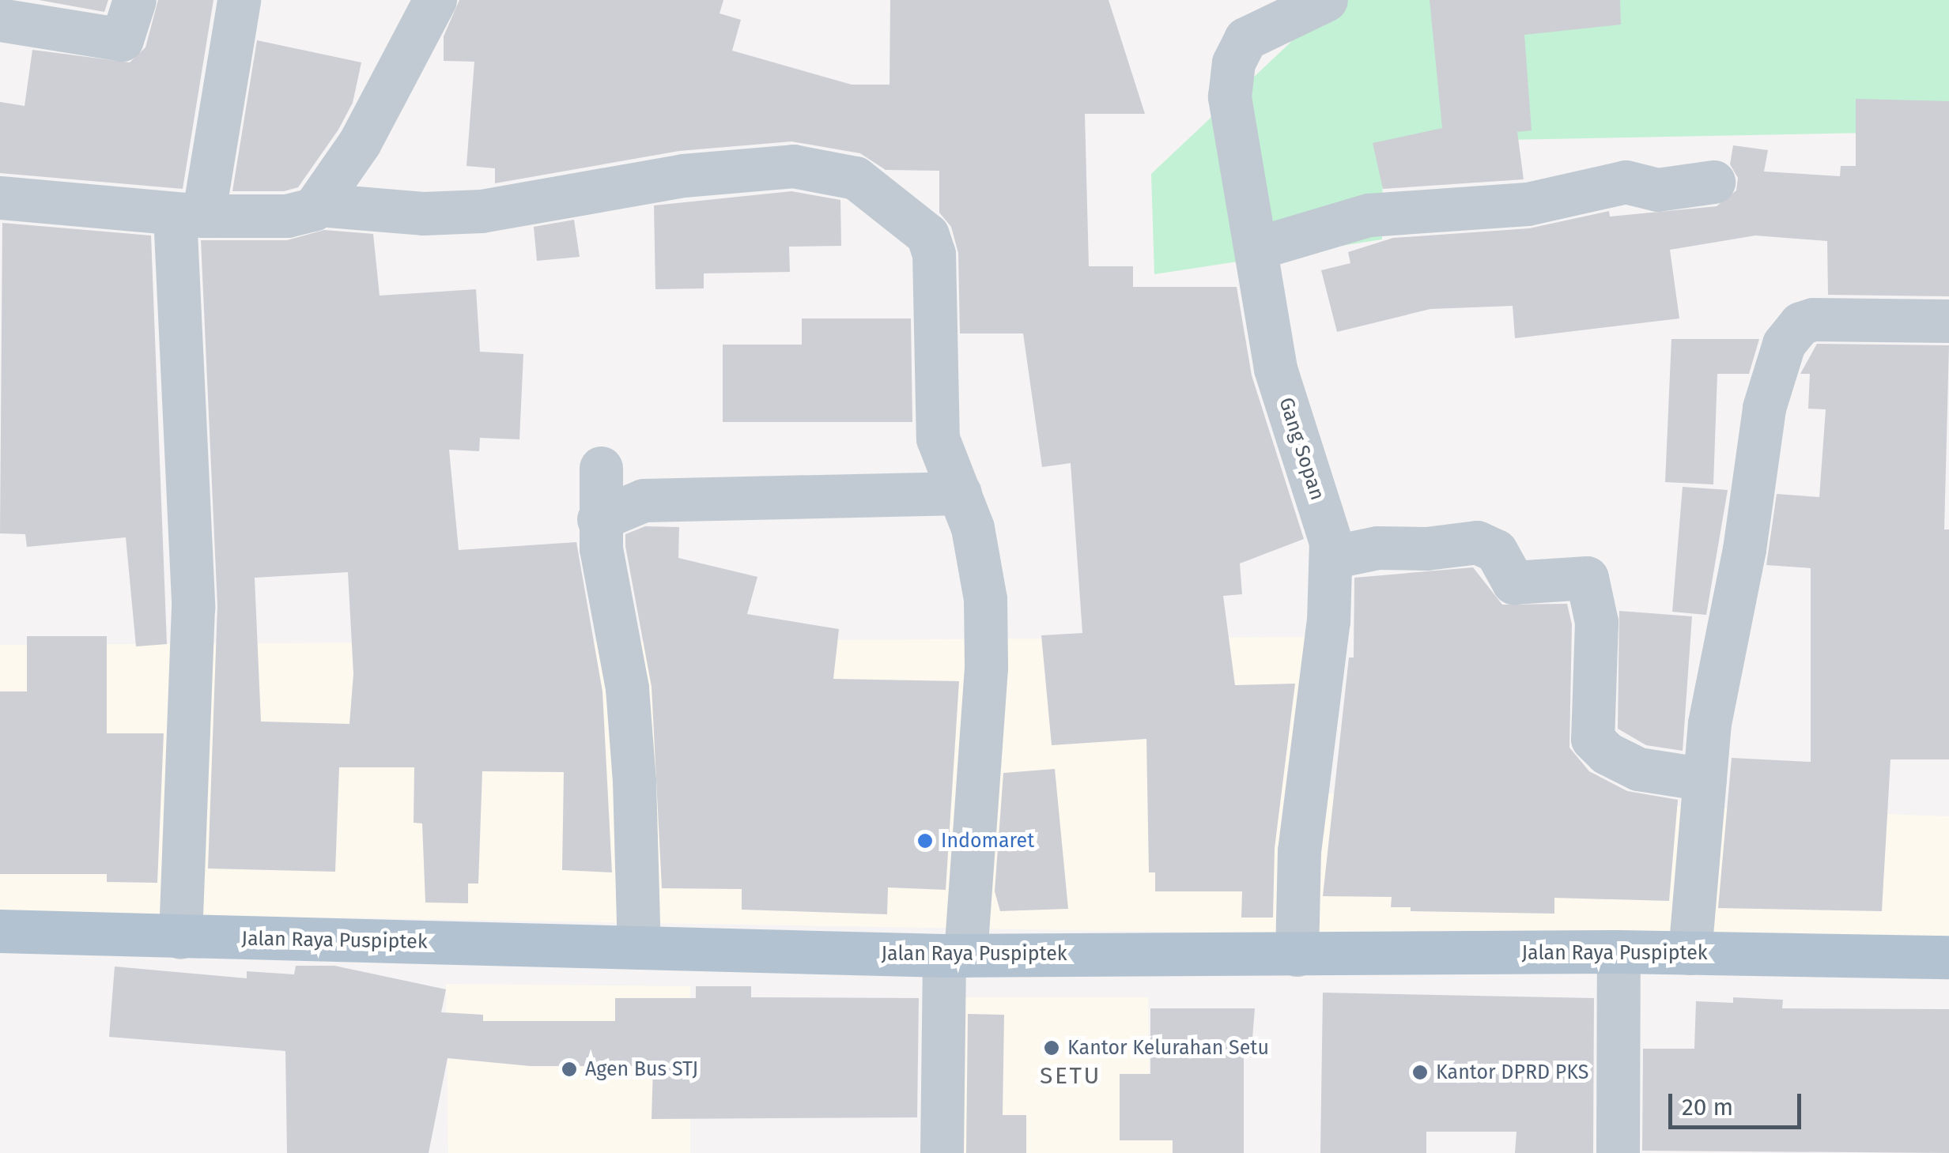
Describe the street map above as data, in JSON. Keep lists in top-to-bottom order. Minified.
{"streets":{"main road":["Jalan Raya Puspiptek"],"street":["Gang Sopan"]},"crossings":[["Gang Sopan","Jalan Raya Puspiptek"]],"districts":["SETU"],"places":["Indomaret","Kantor Kelurahan Setu","Agen Bus STJ","Kantor DPRD PKS"],"scale_bar":"20 m"}
